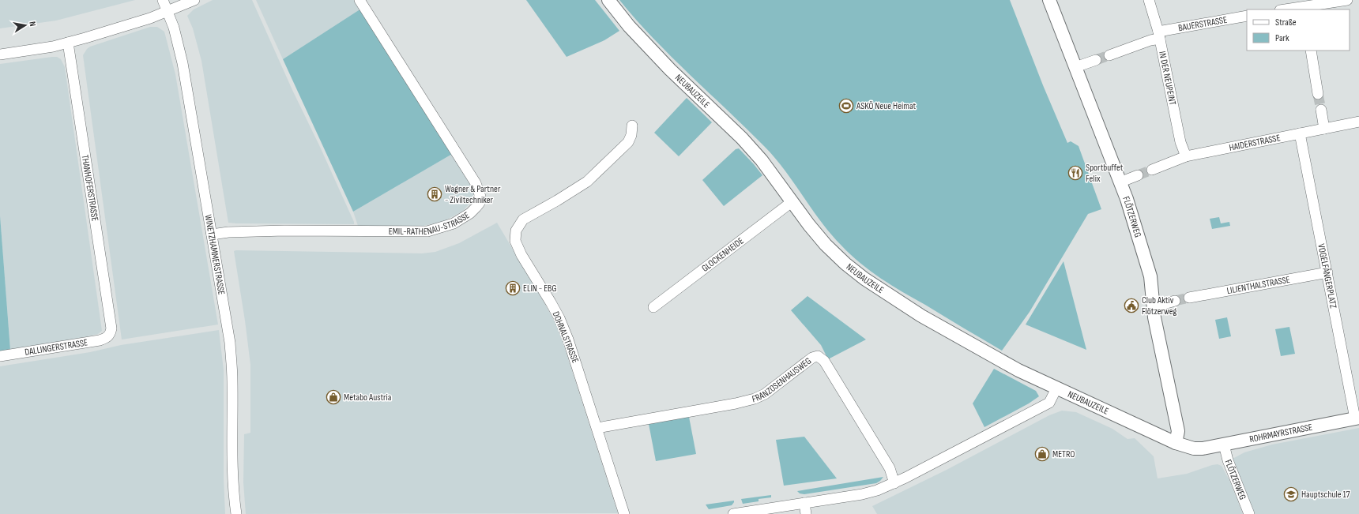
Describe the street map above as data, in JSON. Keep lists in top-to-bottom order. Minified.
{"streets":{"street":["BAUERSTRASSE","IN DER NEUPEINT","NEUBAUZEILE","HAIDERSTRASSE","THANHOFERSTRASSE","FLÖTZERWEG","EMIL-RATHENAU-STRASSE","GLOCKENHEIDE","WINETZHAMMERSTRASSE","VOGELFÄNGERPLATZ","LILIENTHALSTRASSE","DOHNALSTRASSE","DALLINGERSTRASSE","FRANZOSENHAUSWEG","ROHRMAYRSTRASSE"]},"crossings":[["BAUERSTRASSE","IN DER NEUPEINT"],["IN DER NEUPEINT","HAIDERSTRASSE"],["NEUBAUZEILE","FLÖTZERWEG"],["NEUBAUZEILE","GLOCKENHEIDE"],["NEUBAUZEILE","ROHRMAYRSTRASSE"],["HAIDERSTRASSE","VOGELFÄNGERPLATZ"],["THANHOFERSTRASSE","DALLINGERSTRASSE"],["FLÖTZERWEG","ROHRMAYRSTRASSE"],["EMIL-RATHENAU-STRASSE","WINETZHAMMERSTRASSE"],["VOGELFÄNGERPLATZ","LILIENTHALSTRASSE"],["VOGELFÄNGERPLATZ","ROHRMAYRSTRASSE"],["DOHNALSTRASSE","FRANZOSENHAUSWEG"]],"places":{"sports":["ASKÖ Neue Heimat"],"restaurant":["Sportbuffet Felix"],"building":["Wagner & Partner - Ziviltechniker","ELIN - EBG"],"public building":["Club Aktiv Flötzerweg"],"shop":["Metabo Austria","METRO"],"school or university":["Hauptschule 17"]},"legend":["Straße","Park"],"north":"right"}
